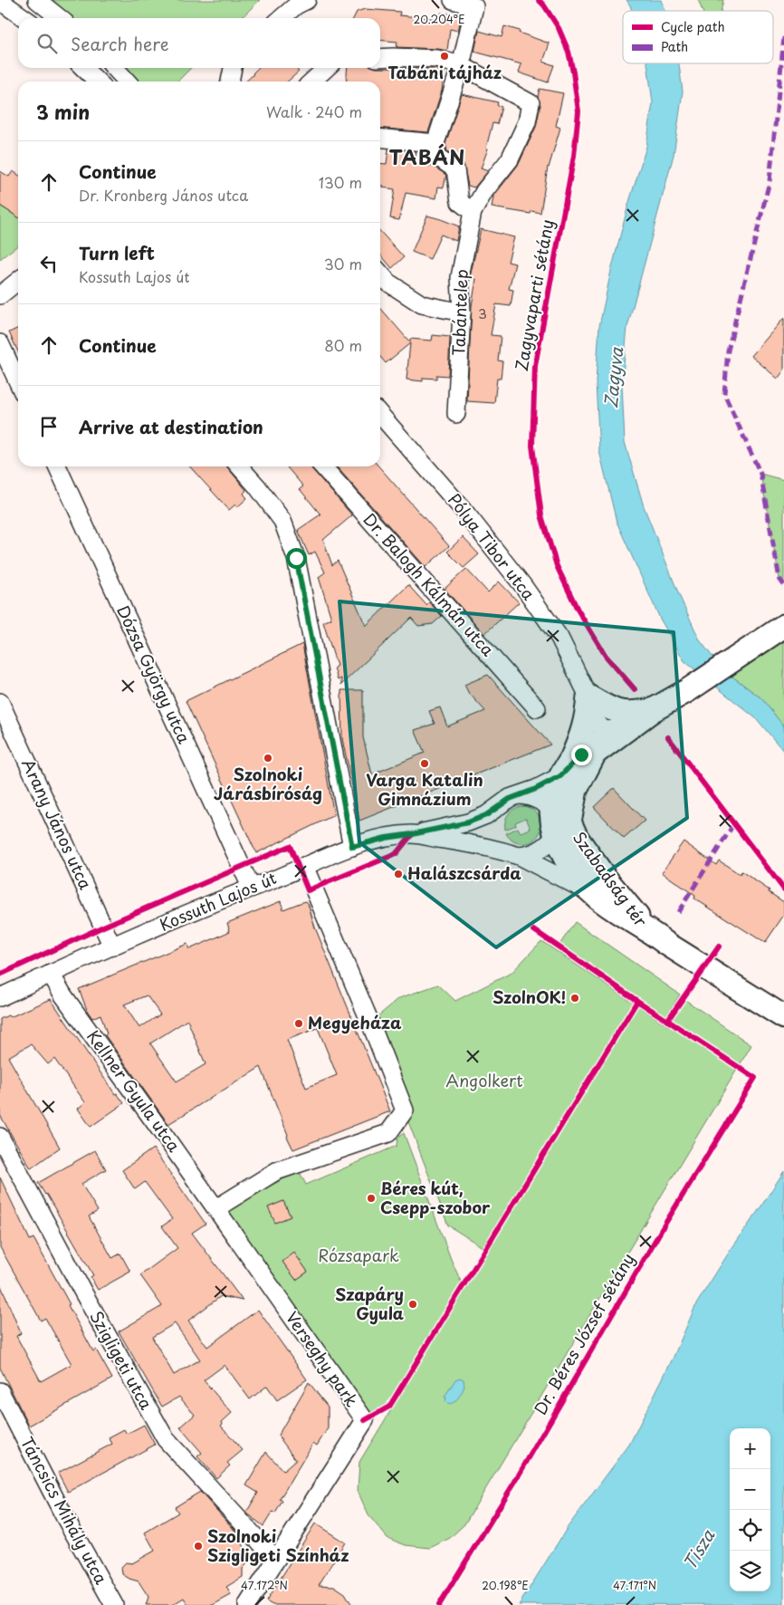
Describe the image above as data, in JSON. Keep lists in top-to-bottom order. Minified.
{"streets":{"main road":["Szabadság tér"],"street":["Tabántelep","Pólya Tibor utca","Dr. Balogh Kálmán utca","Dózsa György utca","Arany János utca","Kossuth Lajos út","Kellner Gyula utca","Verseghy park","Szigligeti utca","Táncsics Mihály utca"],"cycle path":["Zagyvaparti sétány","Dr. Béres József sétány"]},"crossings":[["Pólya Tibor utca","Szabadság tér"],["Dózsa György utca","Kossuth Lajos út"],["Arany János utca","Kossuth Lajos út"],["Szabadság tér","Kossuth Lajos út"],["Kossuth Lajos út","Kellner Gyula utca"],["Kellner Gyula utca","Verseghy park"],["Verseghy park","Szigligeti utca"]],"districts":["TABÁN"],"water":["Zagyva","Tisza"],"parks":["Angolkert","Rózsapark"],"places":["Tabáni tájház","Szolnoki Járásbíróság","Varga Katalin Gimnázium","Halászcsárda","SzolnOK!","Megyeháza","Béres kút, Csepp-szobor","Szapáry Gyula","Szolnoki Szigligeti Színház"],"house_numbers":["3"],"legend":["Cycle path","Path"],"page":{"search":"Search here","heading":["3 min","Walk · 240 m"],"list":[["Continue","Dr. Kronberg János utca","130 m"],["Turn left","Kossuth Lajos út","30 m"],["Continue","80 m"],"Arrive at destination"],"map_buttons":["+","−"]},"coordinates":["20.204°E","20.198°E","47.172°N","47.171°N"]}
